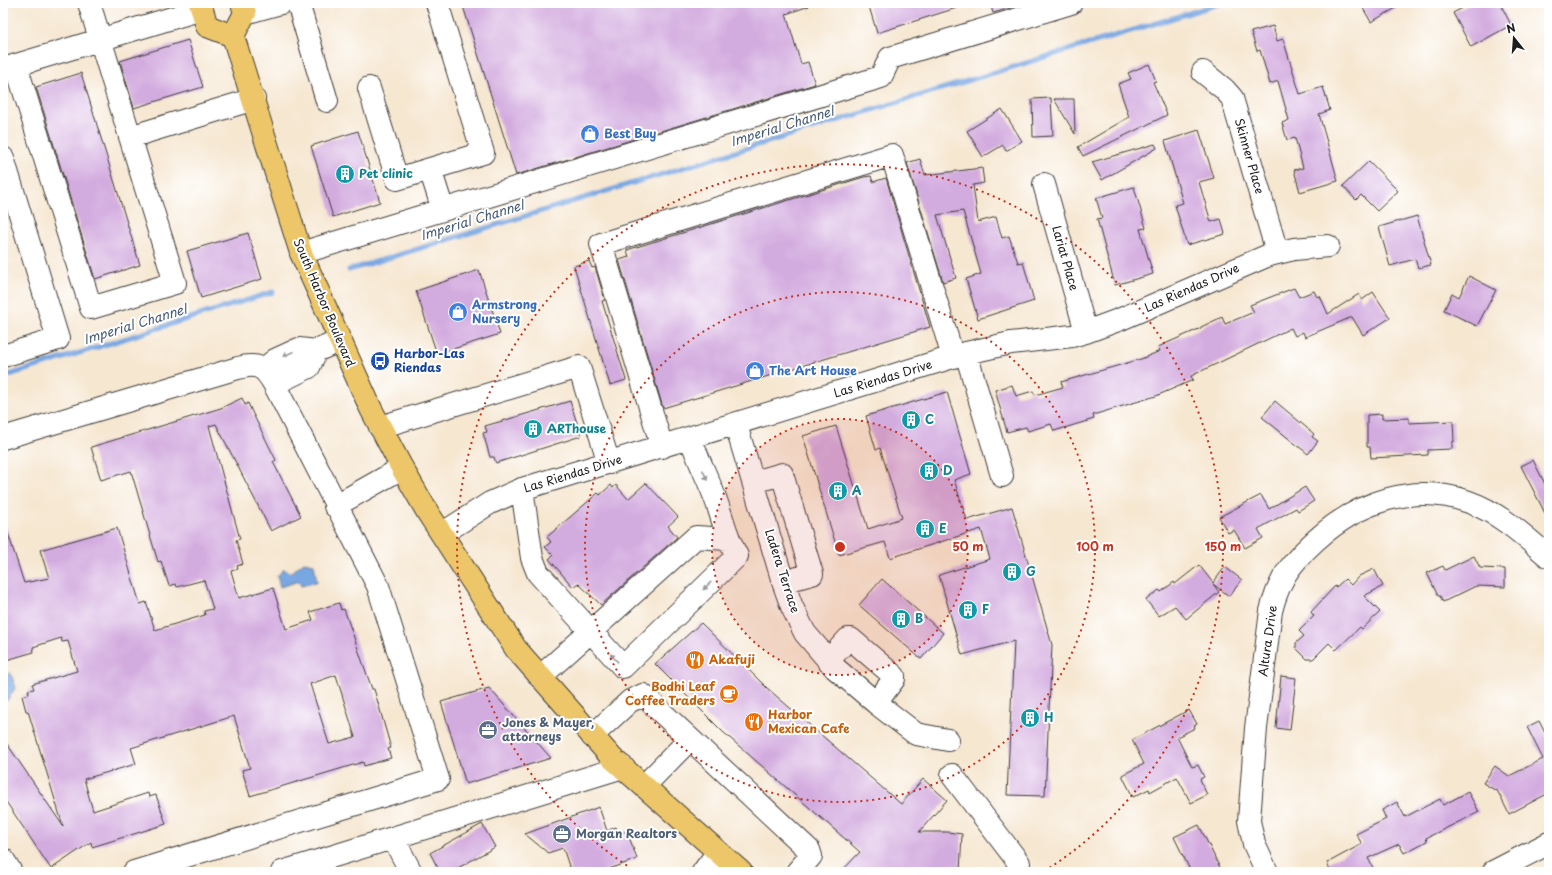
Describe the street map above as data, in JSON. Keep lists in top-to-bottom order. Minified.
{"streets":{"main road":["South Harbor Boulevard"],"street":["Skinner Place","Lariat Place","Las Riendas Drive","Ladera Terrace","Altura Drive"]},"crossings":[["Skinner Place","Las Riendas Drive"],["Lariat Place","Las Riendas Drive"],["Las Riendas Drive","South Harbor Boulevard"],["Las Riendas Drive","Ladera Terrace"]],"water":["Imperial Channel"],"places":{"shop":["Best Buy","Armstrong Nursery","The Art House"],"building":["Pet clinic","C","ARThouse","D","A","E","G","F","B","H"],"bus stop":["Harbor-Las Riendas"],"restaurant":["Akafuji","Harbor Mexican Cafe"],"cafe":["Bodhi Leaf Coffee Traders"],"office":["Jones & Mayer, attorneys","Morgan Realtors"]},"north":"top","rings":["50 m","100 m","150 m"]}
